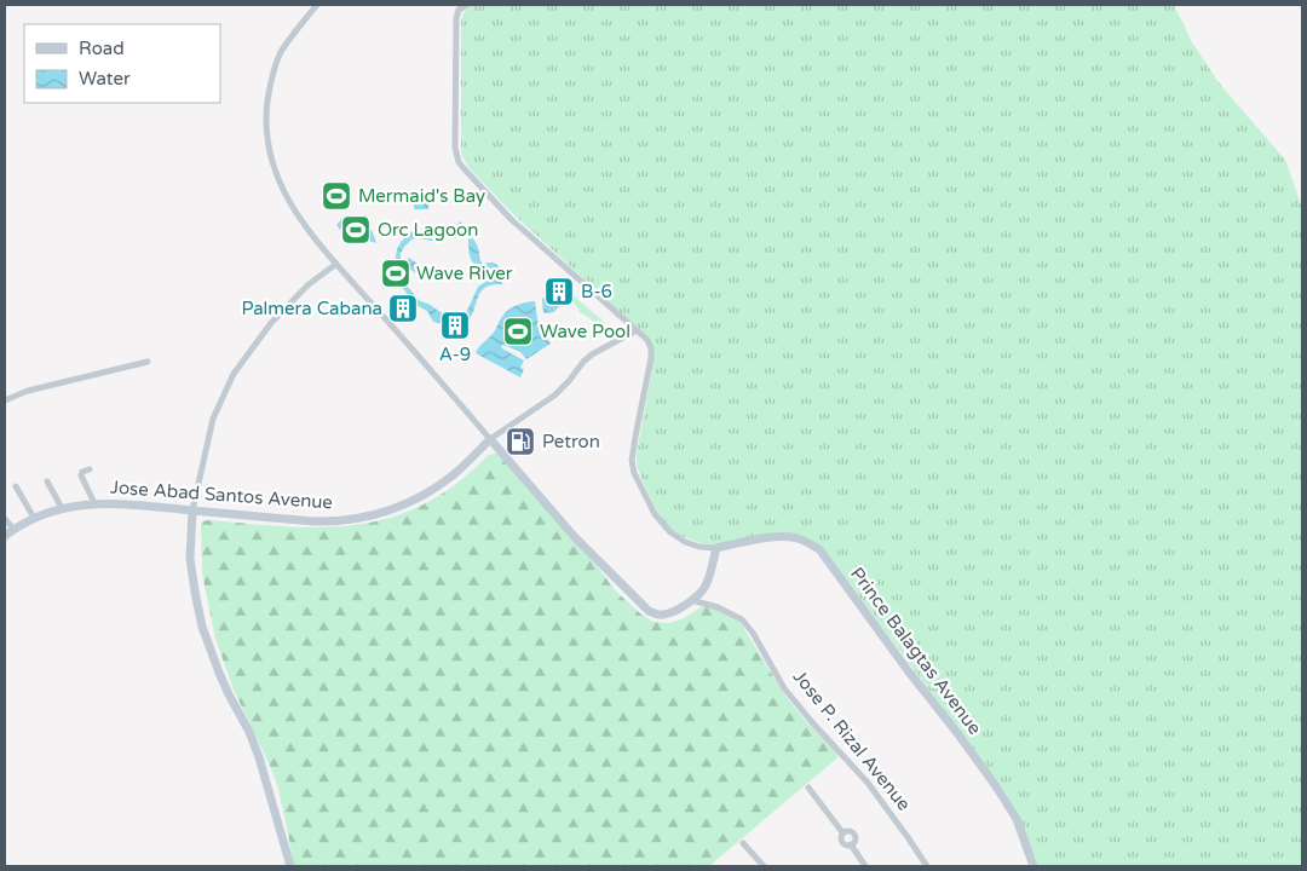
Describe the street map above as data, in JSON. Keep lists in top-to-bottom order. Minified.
{"streets":{"main road":["Jose Abad Santos Avenue","Prince Balagtas Avenue"],"street":["Jose P. Rizal Avenue"]},"places":{"sports":["Mermaid's Bay","Orc Lagoon","Wave River","Wave Pool"],"building":["B-6","Palmera Cabana","A-9"],"fuel station":["Petron"]},"legend":["Road","Water"]}
